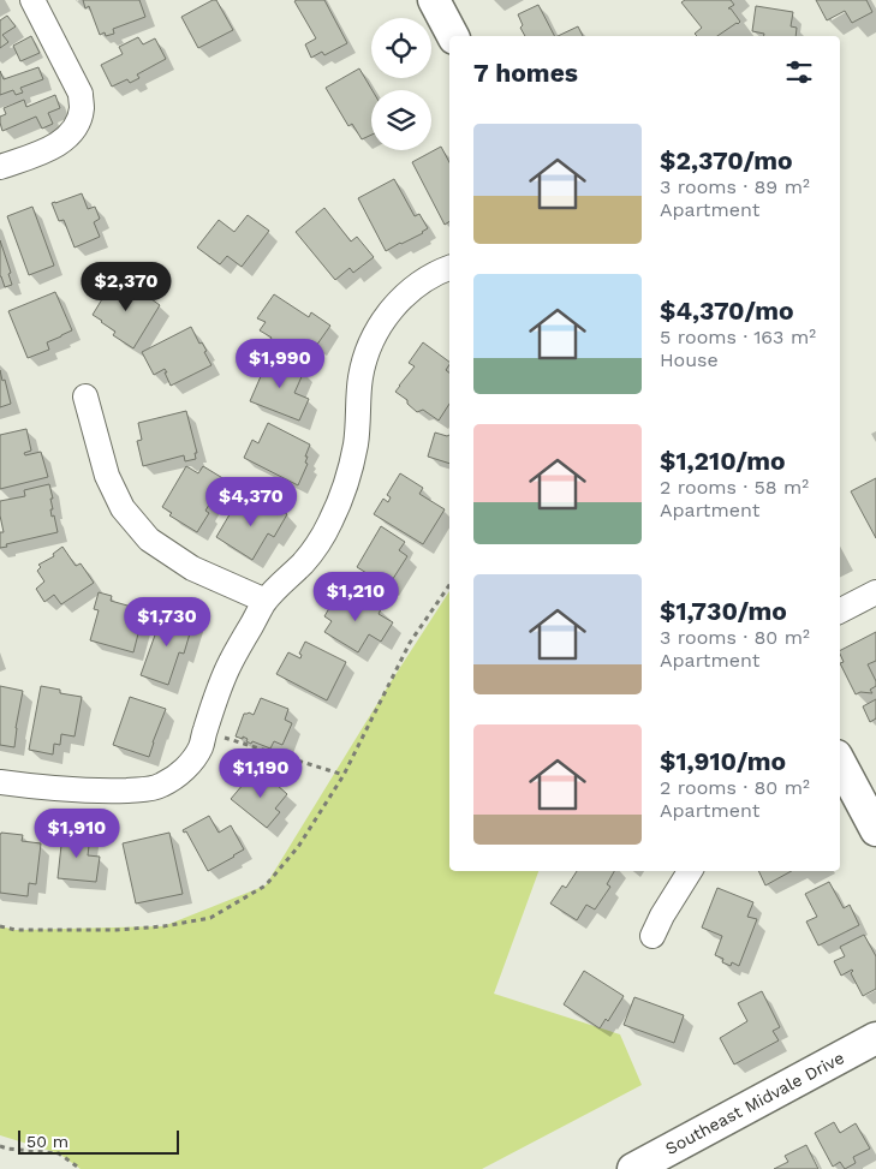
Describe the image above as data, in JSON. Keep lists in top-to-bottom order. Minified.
{"streets":{"street":["Southeast Midvale Drive"]},"scale_bar":"50 m","page":{"heading":"7 homes","list":[{"name":"$2,370/mo","note":"3 rooms · 89 m² · Apartment"},{"name":"$4,370/mo","note":"5 rooms · 163 m² · House"},{"name":"$1,210/mo","note":"2 rooms · 58 m² · Apartment"},{"name":"$1,730/mo","note":"3 rooms · 80 m² · Apartment"},{"name":"$1,910/mo","note":"2 rooms · 80 m² · Apartment"}],"price":["$2,370","$1,990","$4,370","$1,210","$1,730","$1,190","$1,910"],"scale":"50 m"}}
